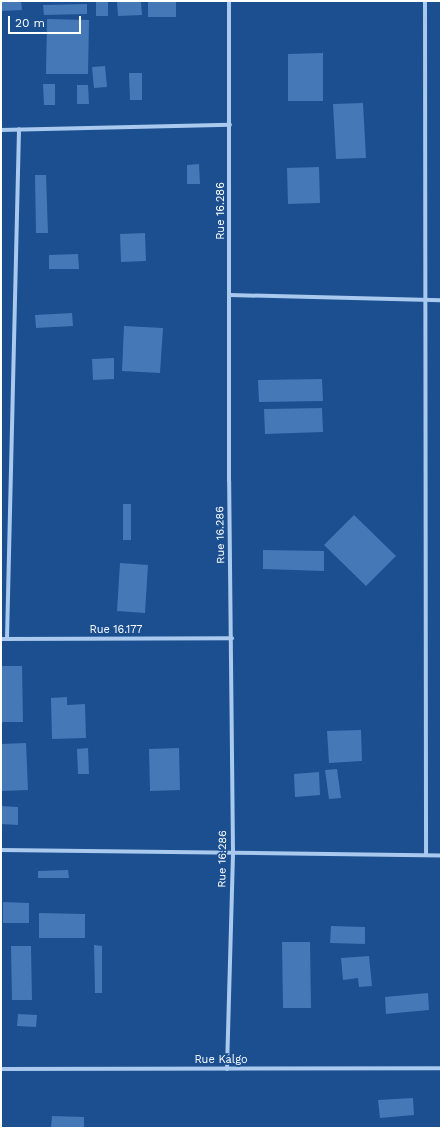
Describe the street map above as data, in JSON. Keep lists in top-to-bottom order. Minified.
{"streets":{"street":["Rue 16.286","Rue 16.177","Rue Kalgo"]},"crossings":[["Rue 16.286","Rue 16.177"],["Rue 16.286","Rue Kalgo"]],"scale_bar":"20 m"}
